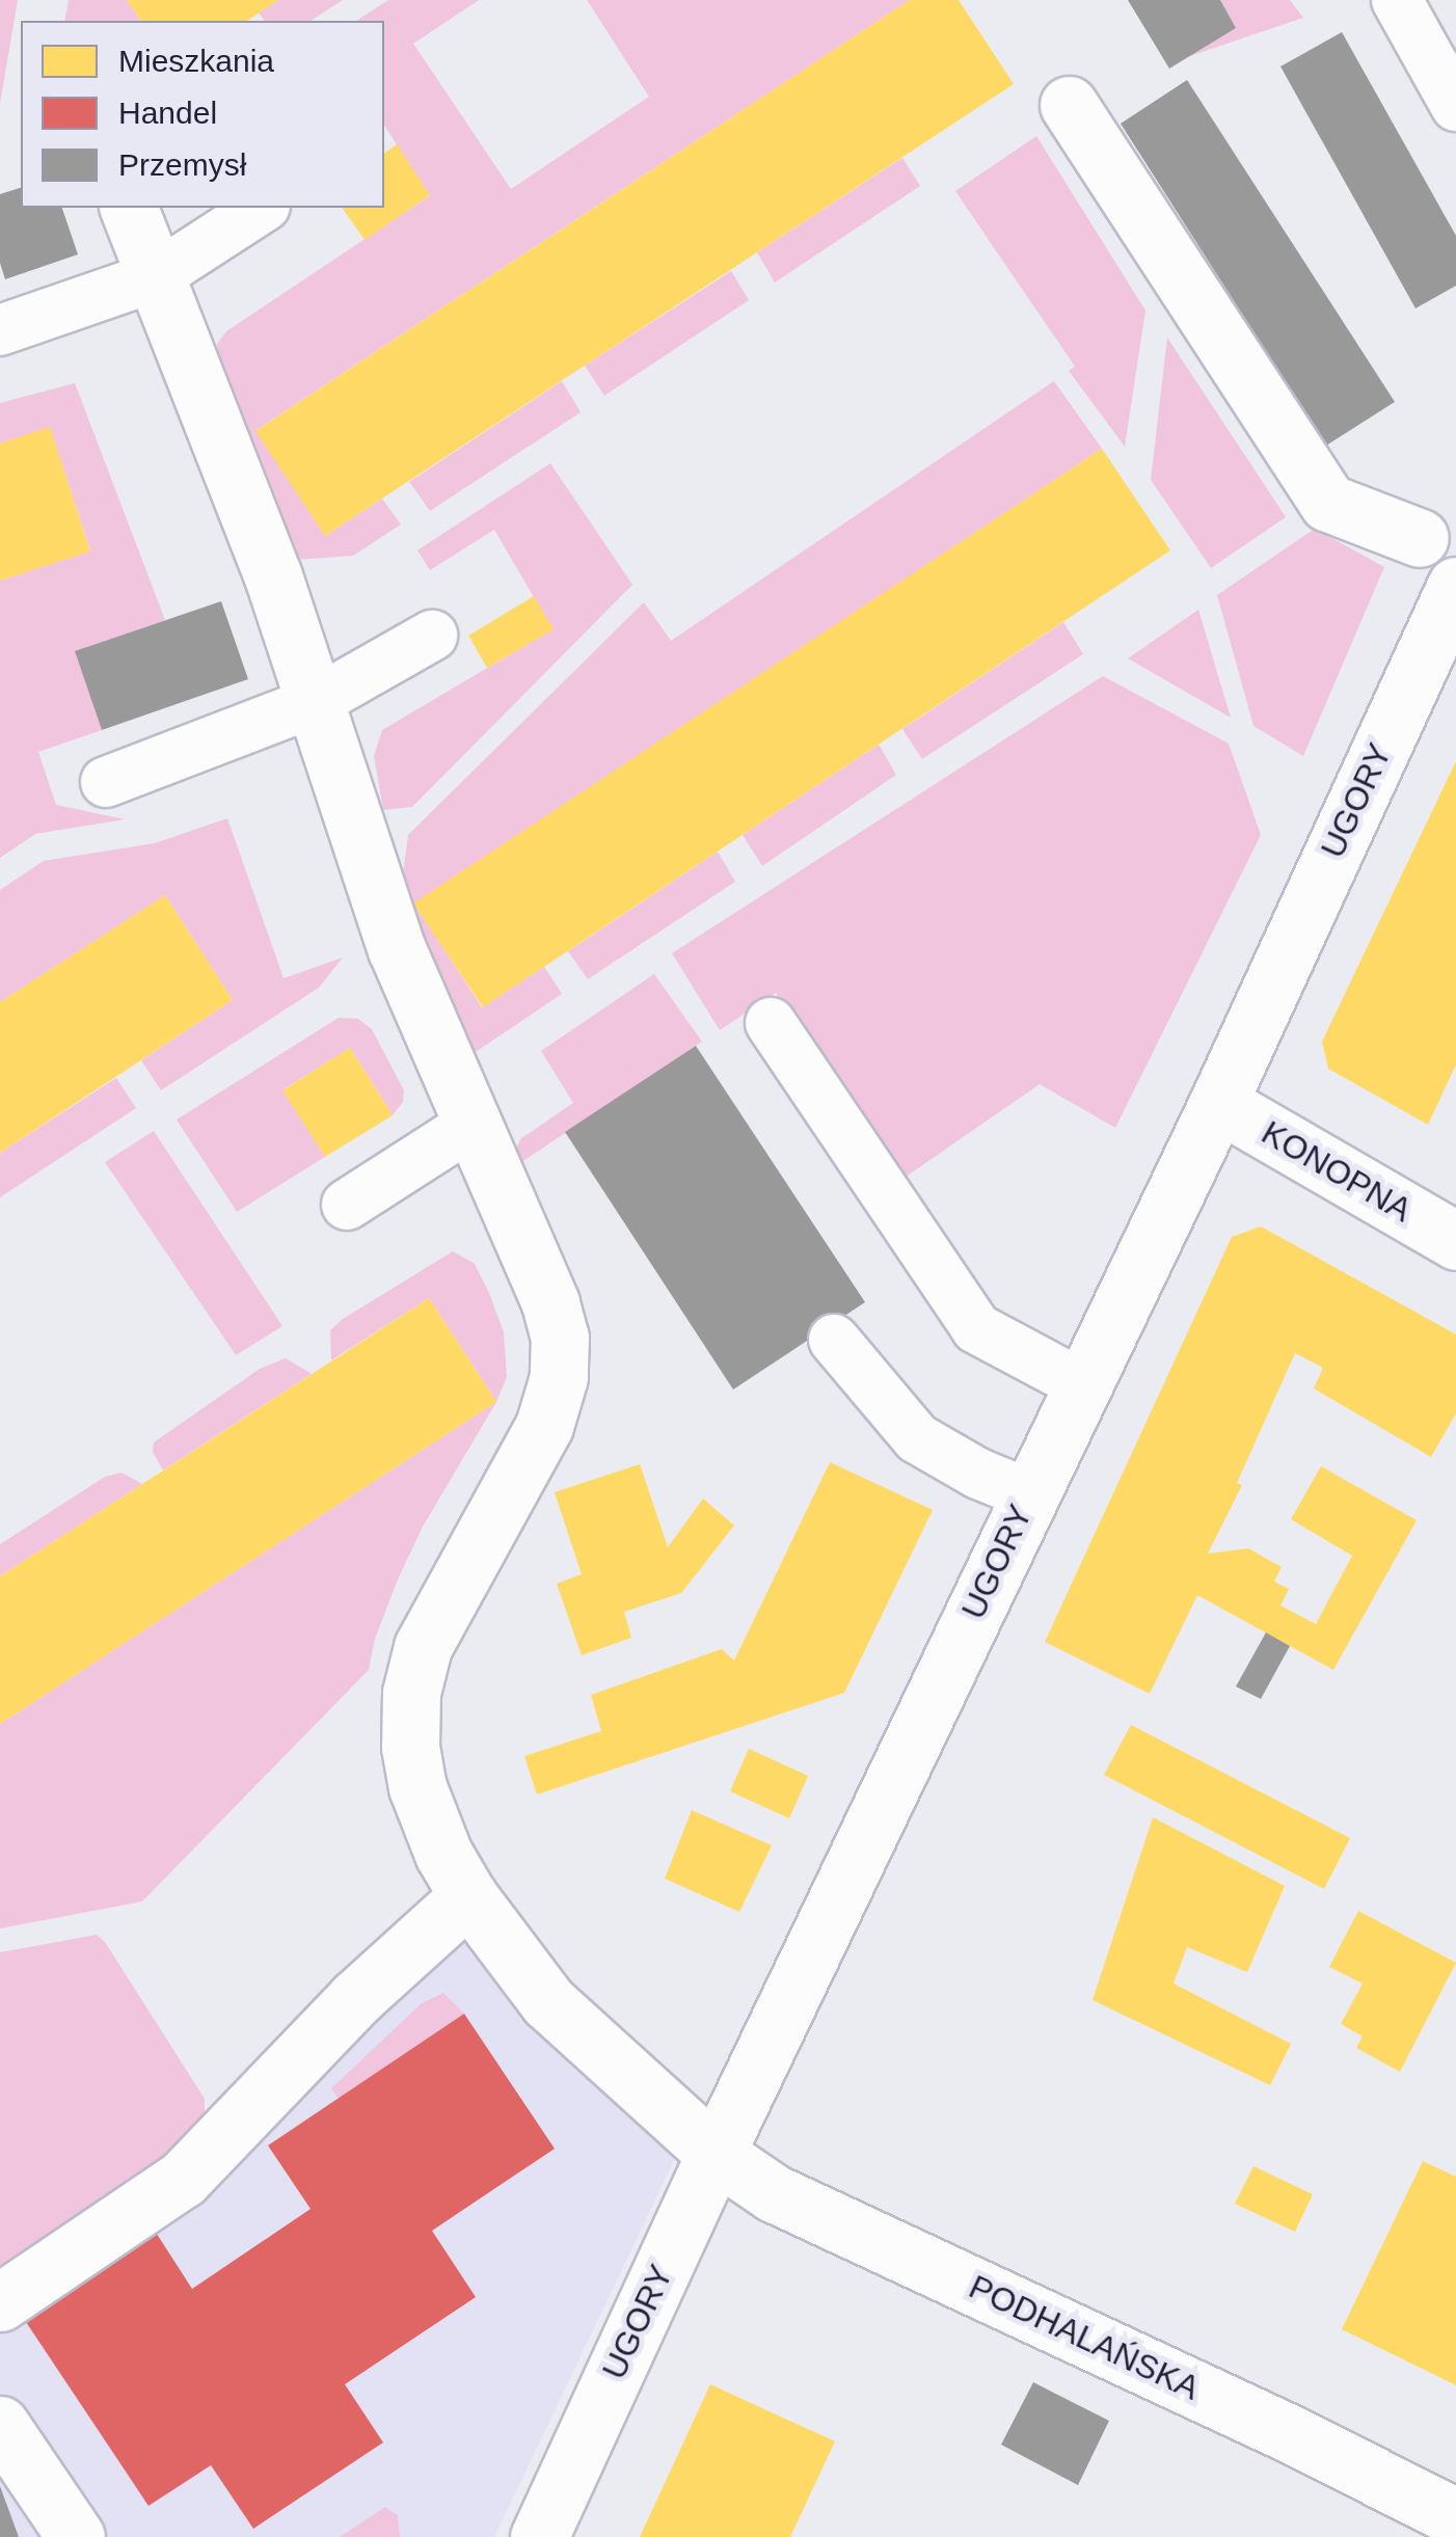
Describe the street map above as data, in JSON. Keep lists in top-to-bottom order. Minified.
{"streets":{"street":["UGORY","KONOPNA","PODHALAŃSKA"]},"crossings":[["UGORY","KONOPNA"],["UGORY","PODHALAŃSKA"]],"legend":["Mieszkania","Handel","Przemysł"]}
